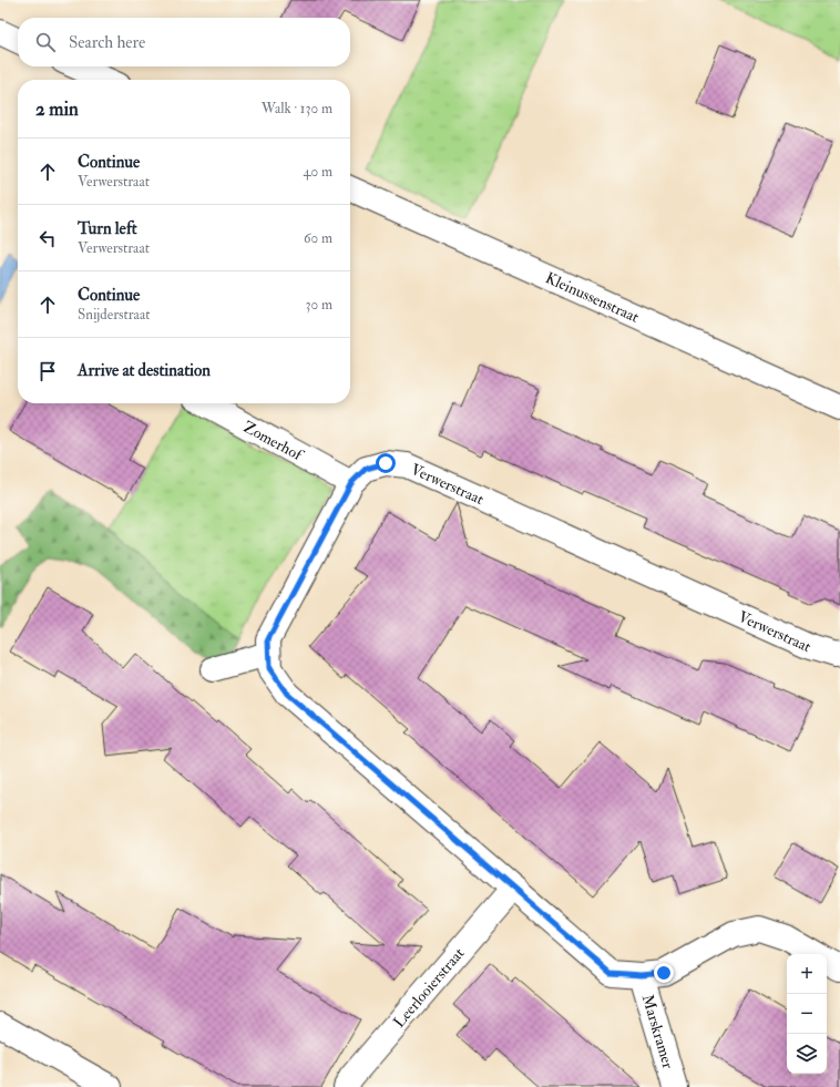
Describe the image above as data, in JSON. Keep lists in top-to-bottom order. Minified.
{"streets":{"street":["Kleinussenstraat","Zomerhof","Verwerstraat","Leerlooierstraat","Marskramer"]},"crossings":[["Zomerhof","Verwerstraat"],["Verwerstraat","Leerlooierstraat"],["Verwerstraat","Marskramer"]],"page":{"search":"Search here","heading":["2 min","Walk · 130 m"],"list":[["Continue","Verwerstraat","40 m"],["Turn left","Verwerstraat","60 m"],["Continue","Snijderstraat","30 m"],"Arrive at destination"],"map_buttons":["+","−"]}}
